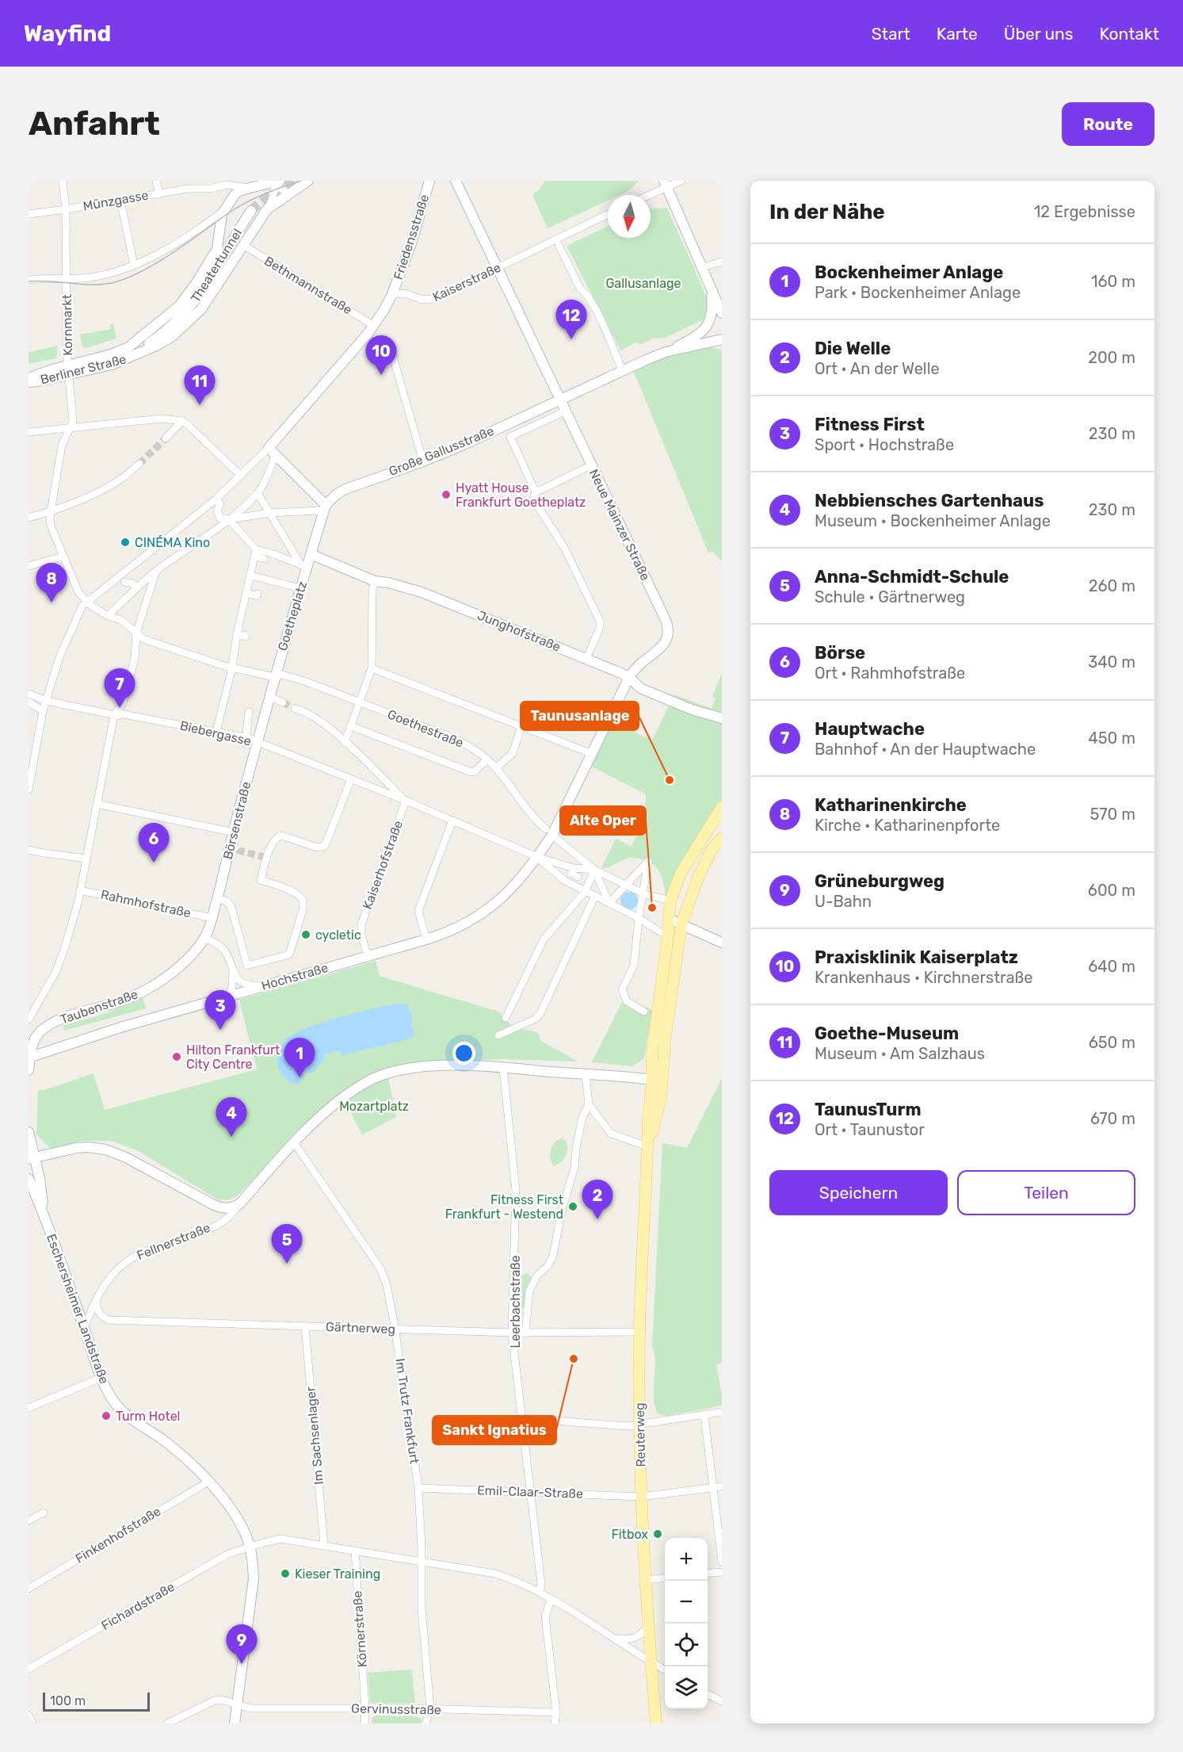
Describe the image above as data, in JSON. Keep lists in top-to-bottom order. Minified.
{"streets":{"main road":["Friedensstraße","Theatertunnel","Berliner Straße","Große Gallusstraße","Neue Mainzer Straße","Goetheplatz","Junghofstraße","Börsenstraße","Hochstraße","Taubenstraße","Eschersheimer Landstraße","Reuterweg"],"street":["Münzgasse","Kaiserstraße","Bethmannstraße","Kornmarkt","Goethestraße","Biebergasse","Kaiserhofstraße","Rahmhofstraße","Fellnerstraße","Leerbachstraße","Gärtnerweg","Im Trutz Frankfurt","Im Sachsenlager","Emil-Claar-Straße","Finkenhofstraße","Fichardstraße","Körnerstraße","Gervinusstraße"]},"crossings":[["Münzgasse","Kornmarkt"],["Friedensstraße","Kaiserstraße"],["Theatertunnel","Berliner Straße"],["Kaiserstraße","Neue Mainzer Straße"],["Bethmannstraße","Berliner Straße"],["Kornmarkt","Berliner Straße"],["Kornmarkt","Goethestraße"],["Große Gallusstraße","Neue Mainzer Straße"],["Große Gallusstraße","Goetheplatz"],["Neue Mainzer Straße","Junghofstraße"],["Neue Mainzer Straße","Biebergasse"],["Neue Mainzer Straße","Hochstraße"],["Goetheplatz","Junghofstraße"],["Goetheplatz","Goethestraße"],["Goetheplatz","Börsenstraße"],["Biebergasse","Börsenstraße"],["Biebergasse","Kaiserhofstraße"],["Biebergasse","Hochstraße"],["Börsenstraße","Rahmhofstraße"],["Börsenstraße","Taubenstraße"],["Kaiserhofstraße","Hochstraße"],["Rahmhofstraße","Taubenstraße"],["Hochstraße","Taubenstraße"],["Fellnerstraße","Eschersheimer Landstraße"],["Fellnerstraße","Gärtnerweg"],["Leerbachstraße","Gärtnerweg"],["Leerbachstraße","Emil-Claar-Straße"],["Leerbachstraße","Fichardstraße"],["Eschersheimer Landstraße","Finkenhofstraße"],["Eschersheimer Landstraße","Fichardstraße"],["Eschersheimer Landstraße","Gervinusstraße"],["Gärtnerweg","Im Trutz Frankfurt"],["Gärtnerweg","Reuterweg"],["Gärtnerweg","Im Sachsenlager"],["Im Trutz Frankfurt","Emil-Claar-Straße"],["Im Trutz Frankfurt","Fichardstraße"],["Im Trutz Frankfurt","Gervinusstraße"],["Reuterweg","Emil-Claar-Straße"],["Reuterweg","Fichardstraße"],["Im Sachsenlager","Fichardstraße"],["Fichardstraße","Körnerstraße"],["Körnerstraße","Gervinusstraße"]],"parks":["Gallusanlage","Mozartplatz"],"places":["Hyatt House Frankfurt Goetheplatz","CINÉMA Kino","Taunusanlage","Alte Oper","cycletic","Hilton Frankfurt City Centre","Fitness First Frankfurt - Westend","Sankt Ignatius","Turm Hotel","Fitbox","Kieser Training"],"scale_bar":"100 m","north":"bottom","page":{"header":"Wayfind","nav":["Start","Karte","Über uns","Kontakt"],"buttons":["Route",["Speichern","Teilen"]],"title":"Anfahrt","heading":["In der Nähe","12 Ergebnisse"],"list":[{"mark":"1","name":"Bockenheimer Anlage","note":"Park · Bockenheimer Anlage","value":"160 m"},{"mark":"2","name":"Die Welle","note":"Ort · An der Welle","value":"200 m"},{"mark":"3","name":"Fitness First","note":"Sport · Hochstraße","value":"230 m"},{"mark":"4","name":"Nebbiensches Gartenhaus","note":"Museum · Bockenheimer Anlage","value":"230 m"},{"mark":"5","name":"Anna-Schmidt-Schule","note":"Schule · Gärtnerweg","value":"260 m"},{"mark":"6","name":"Börse","note":"Ort · Rahmhofstraße","value":"340 m"},{"mark":"7","name":"Hauptwache","note":"Bahnhof · An der Hauptwache","value":"450 m"},{"mark":"8","name":"Katharinenkirche","note":"Kirche · Katharinenpforte","value":"570 m"},{"mark":"9","name":"Grüneburgweg","note":"U-Bahn","value":"600 m"},{"mark":"10","name":"Praxisklinik Kaiserplatz","note":"Krankenhaus · Kirchnerstraße","value":"640 m"},{"mark":"11","name":"Goethe-Museum","note":"Museum · Am Salzhaus","value":"650 m"},{"mark":"12","name":"TaunusTurm","note":"Ort · Taunustor","value":"670 m"}],"pins":["12","10","11","8","7","6","3","1","4","2","5","9"],"map_buttons":["+","−"],"scale":"100 m"}}
